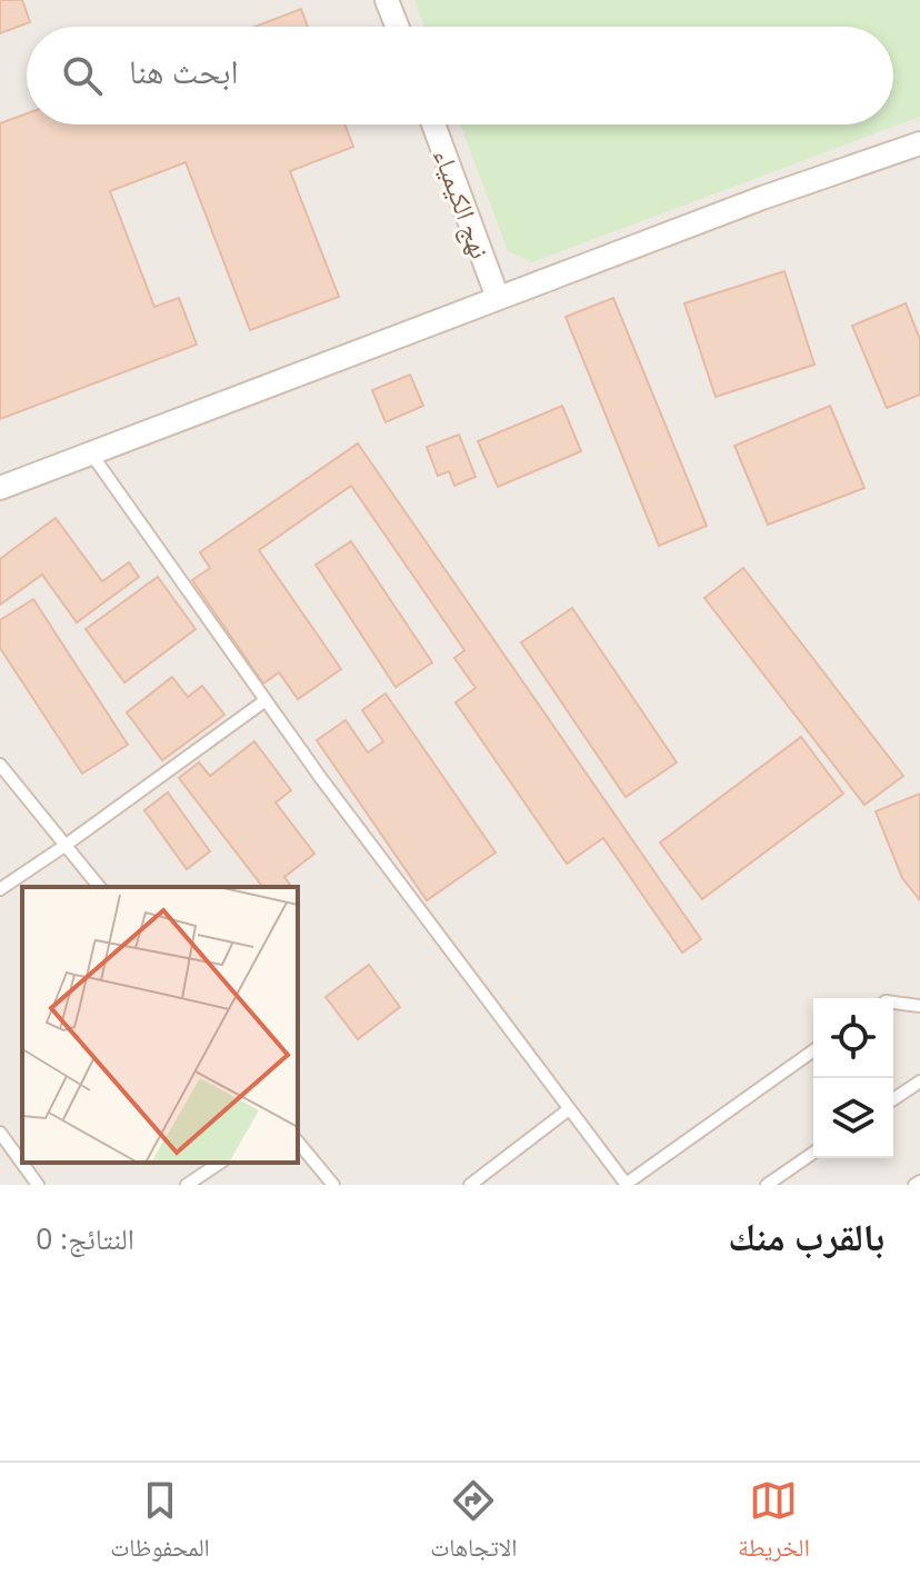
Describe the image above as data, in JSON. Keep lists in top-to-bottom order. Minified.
{"streets":{"street":["نهج الكيمياء"]},"page":{"search":"ابحث هنا","heading":["بالقرب منك","النتائج: 0"],"nav":["الخريطة","الاتجاهات","المحفوظات"]}}
